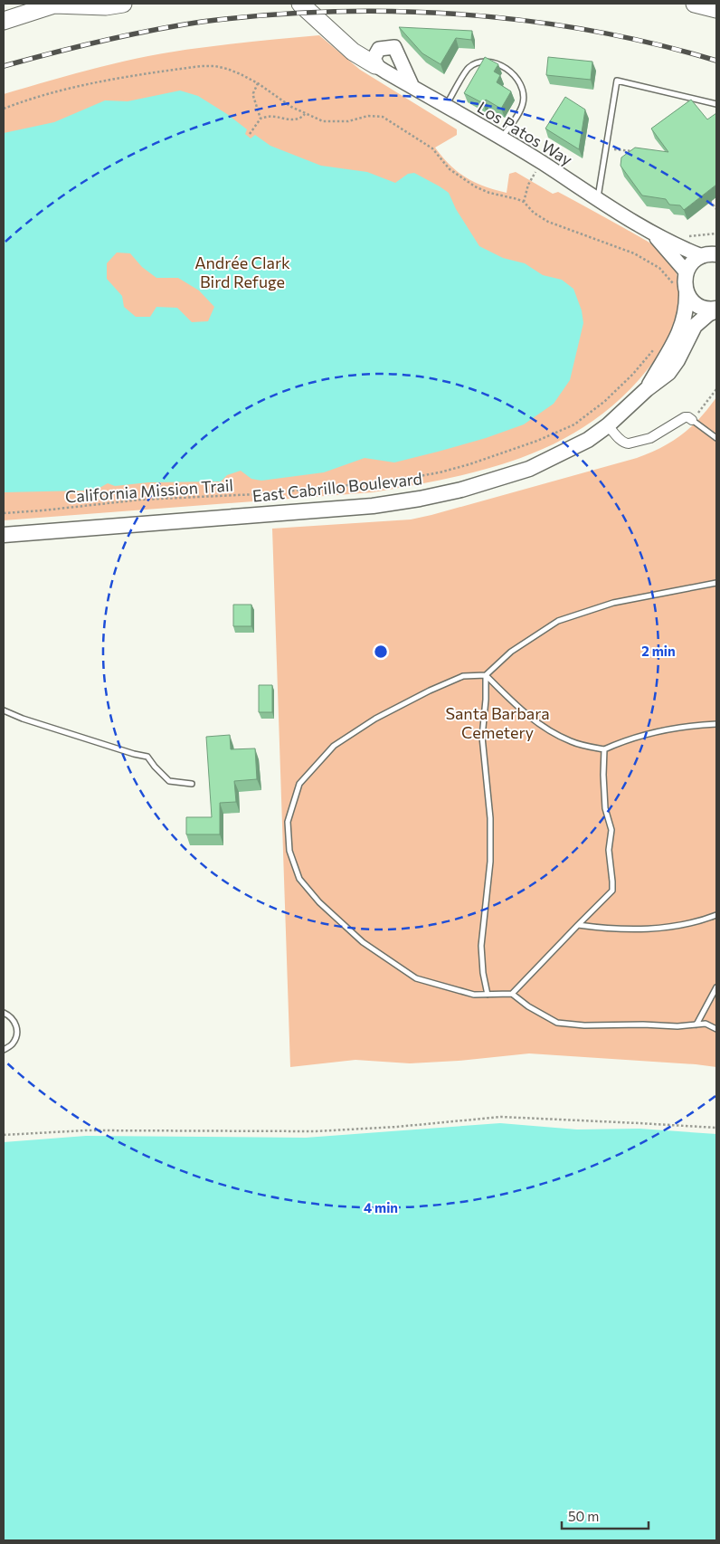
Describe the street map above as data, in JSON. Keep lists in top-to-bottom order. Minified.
{"streets":{"main road":["Los Patos Way","East Cabrillo Boulevard"],"path":["California Mission Trail"]},"crossings":[["Los Patos Way","East Cabrillo Boulevard"]],"parks":["Andrée Clark Bird Refuge","Santa Barbara Cemetery"],"scale_bar":"50 m","rings":["2 min","4 min"]}
